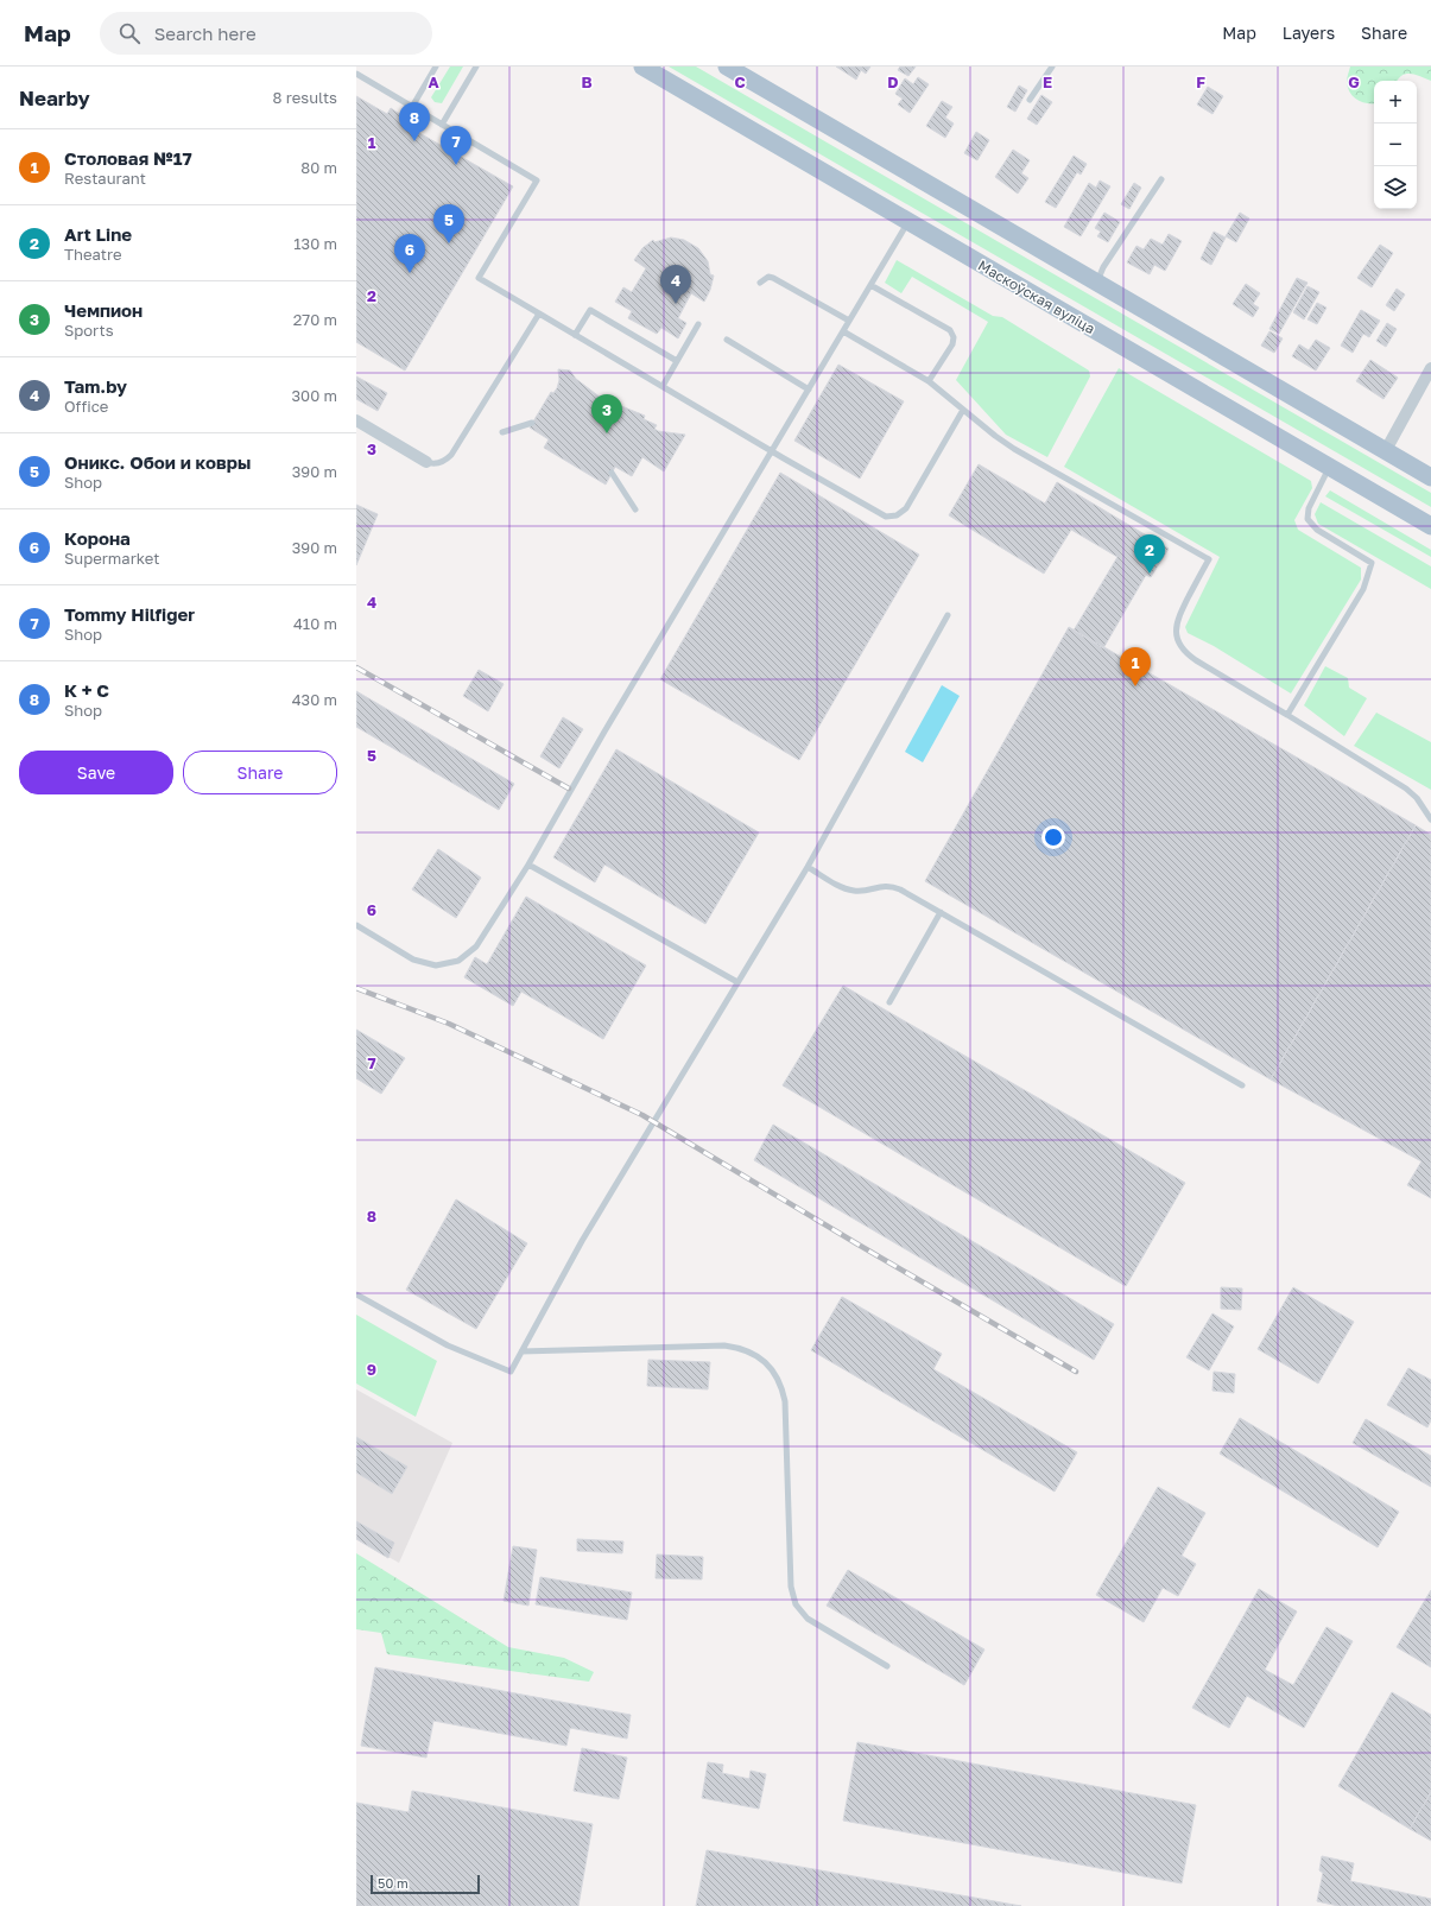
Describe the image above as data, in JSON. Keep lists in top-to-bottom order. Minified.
{"streets":{"main road":["Маскоўская вуліца"]},"scale_bar":"50 m","page":{"header":"Map","search":"Search here","nav":["Map","Layers","Share"],"heading":["Nearby","8 results"],"map_buttons":["+","−"],"pins":["8","7","5","6","4","3","2","1"],"list":[{"mark":"1","name":"Столовая №17","note":"Restaurant","value":"80 m"},{"mark":"2","name":"Art Line","note":"Theatre","value":"130 m"},{"mark":"3","name":"Чемпион","note":"Sports","value":"270 m"},{"mark":"4","name":"Tam.by","note":"Office","value":"300 m"},{"mark":"5","name":"Оникс. Обои и ковры","note":"Shop","value":"390 m"},{"mark":"6","name":"Корона","note":"Supermarket","value":"390 m"},{"mark":"7","name":"Tommy Hilfiger","note":"Shop","value":"410 m"},{"mark":"8","name":"К + С","note":"Shop","value":"430 m"}],"buttons":["Save","Share"],"scale":"50 m"},"grid":{"columns":["A","B","C","D","E","F","G"],"rows":["1","2","3","4","5","6","7","8","9"]}}
